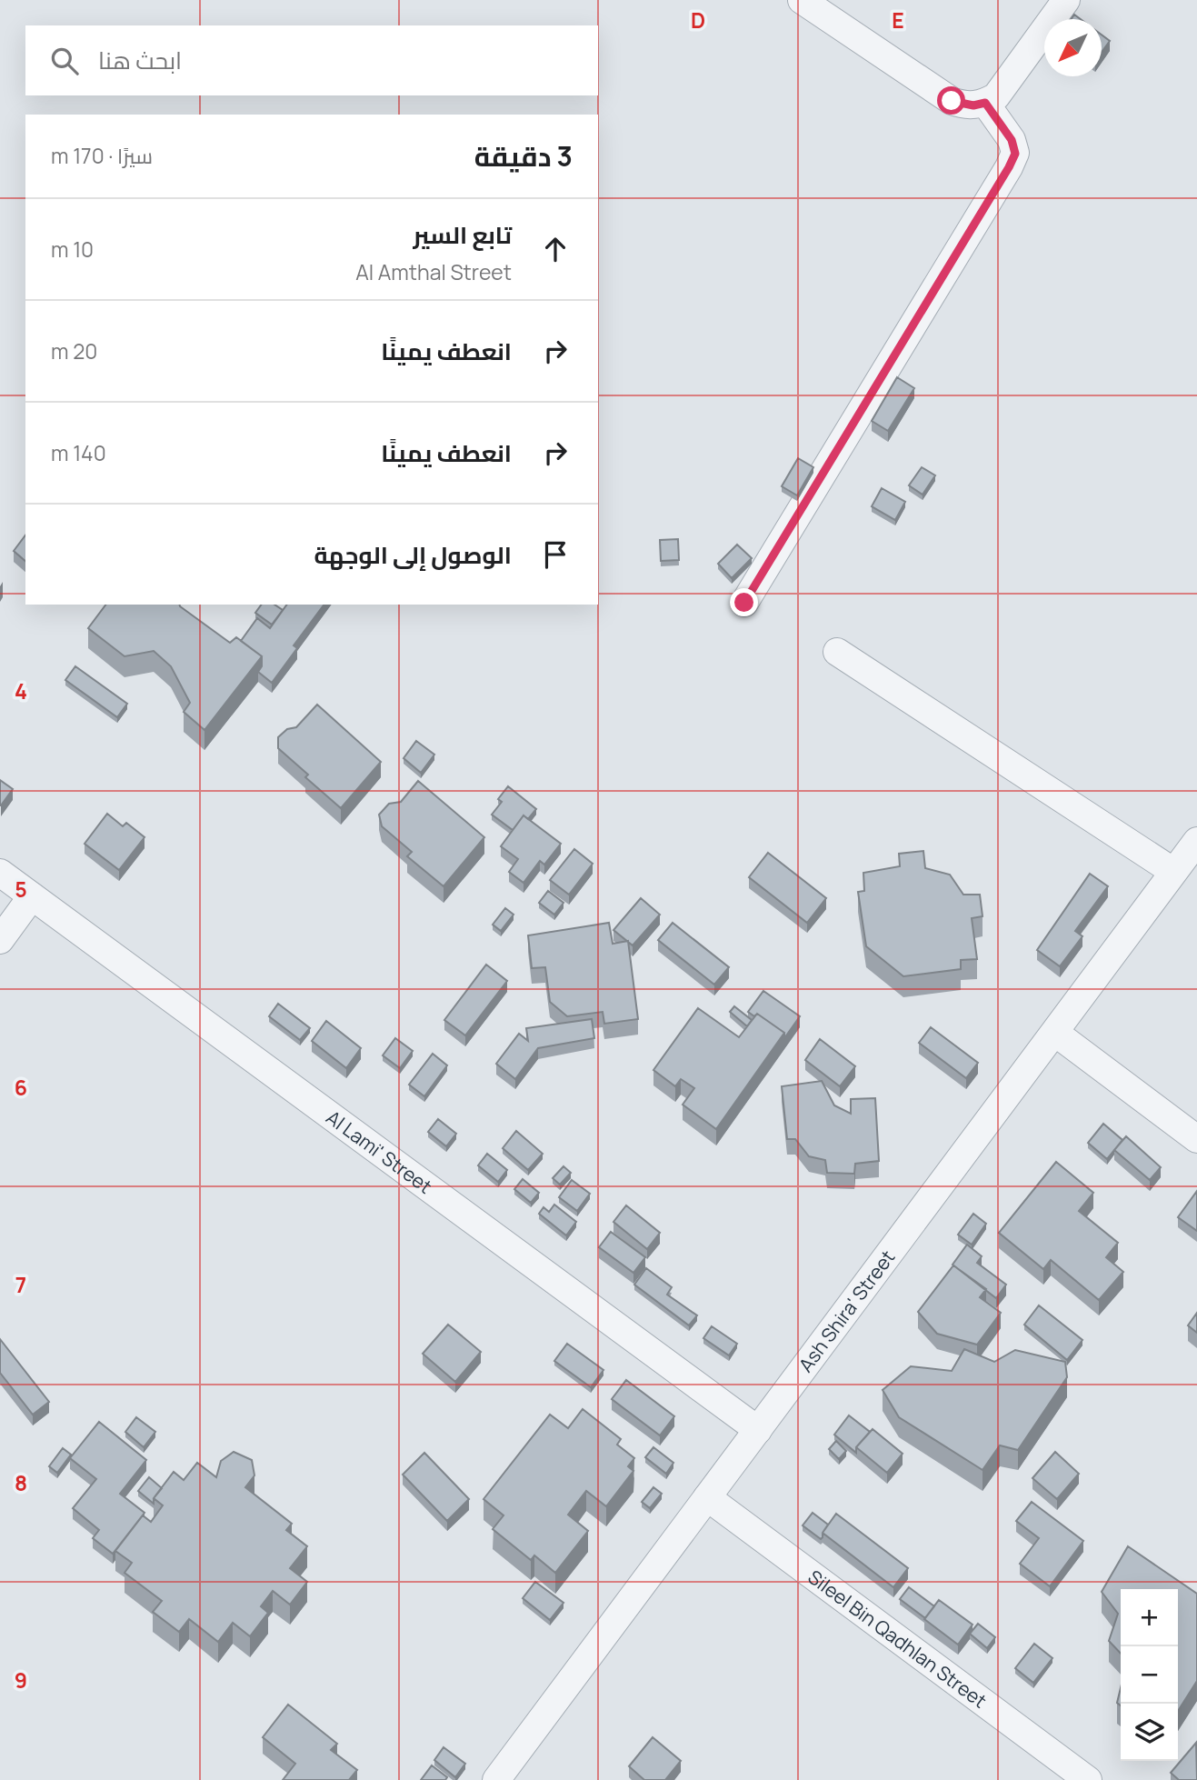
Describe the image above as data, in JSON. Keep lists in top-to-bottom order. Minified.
{"streets":{"street":["Al Lami' Street","Ash Shira' Street","Sileel Bin Qadhlan Street"]},"crossings":[["Al Lami' Street","Ash Shira' Street"],["Ash Shira' Street","Sileel Bin Qadhlan Street"]],"north":"bottom left","page":{"search":"ابحث هنا","heading":["3 دقيقة","سيرًا · 170 m"],"list":[["تابع السير","Al Amthal Street","10 m"],["انعطف يمينًا","20 m"],["انعطف يمينًا","140 m"],"الوصول إلى الوجهة"],"map_buttons":["+","−"]},"grid":{"columns":["D","E"],"rows":["4","5","6","7","8","9"]}}
